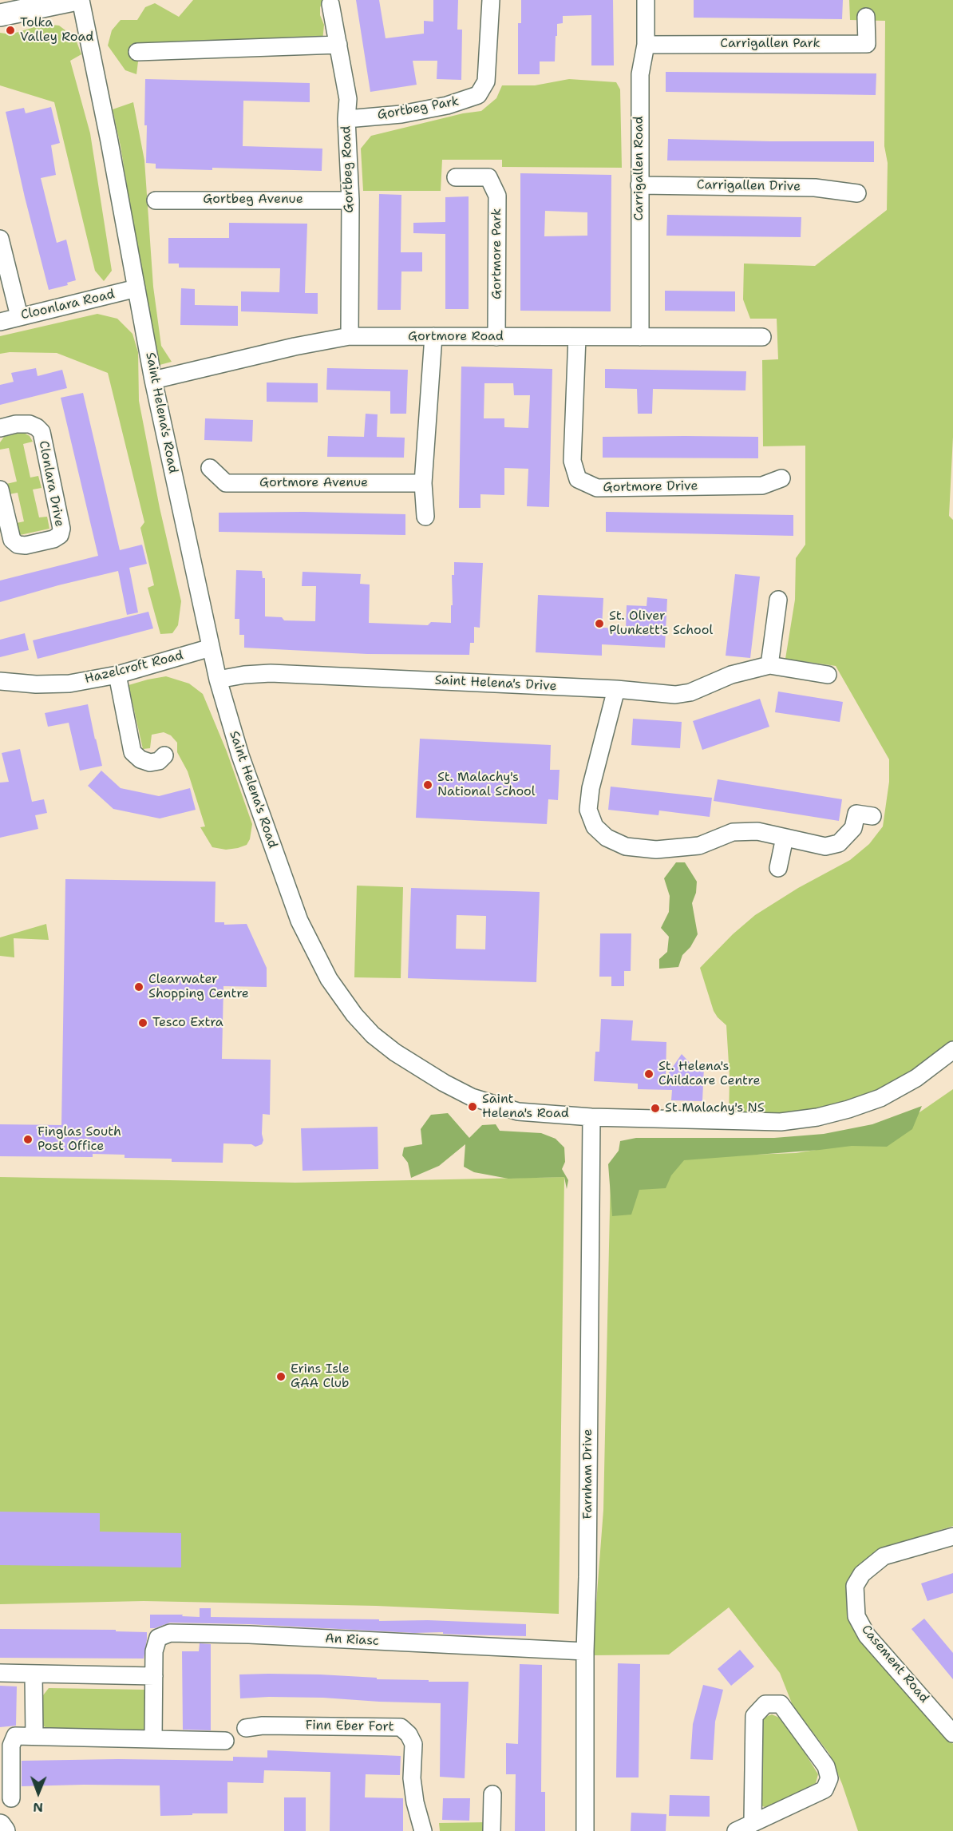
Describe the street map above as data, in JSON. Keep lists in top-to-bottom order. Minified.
{"streets":{"street":["Carrigallen Park","Gortbeg Park","Carrigallen Road","Gortbeg Road","Carrigallen Drive","Gortbeg Avenue","Gortmore Park","Cloonlara Road","Gortmore Road","Saint Helena's Road","Gortmore Avenue","Clonlara Drive","Gortmore Drive","Hazelcroft Road","Saint Helena's Drive","Farnham Drive","An Riasc","Casement Road","Finn Eber Fort"]},"crossings":[["Carrigallen Park","Carrigallen Road"],["Gortbeg Park","Gortbeg Road"],["Carrigallen Road","Carrigallen Drive"],["Carrigallen Road","Gortmore Road"],["Gortbeg Road","Gortbeg Avenue"],["Gortbeg Road","Gortmore Road"],["Gortmore Park","Gortmore Road"],["Cloonlara Road","Saint Helena's Road"],["Gortmore Road","Saint Helena's Road"],["Gortmore Road","Gortmore Drive"],["Saint Helena's Road","Hazelcroft Road"],["Saint Helena's Road","Saint Helena's Drive"],["Saint Helena's Road","Farnham Drive"],["Farnham Drive","An Riasc"]],"places":["Tolka Valley Road","St. Oliver Plunkett's School","St. Malachy's National School","Clearwater Shopping Centre","Tesco Extra","St. Helena's Childcare Centre","Saint Helena's Road","St Malachy's NS","Finglas South Post Office","Erins Isle GAA Club"],"north":"bottom"}
